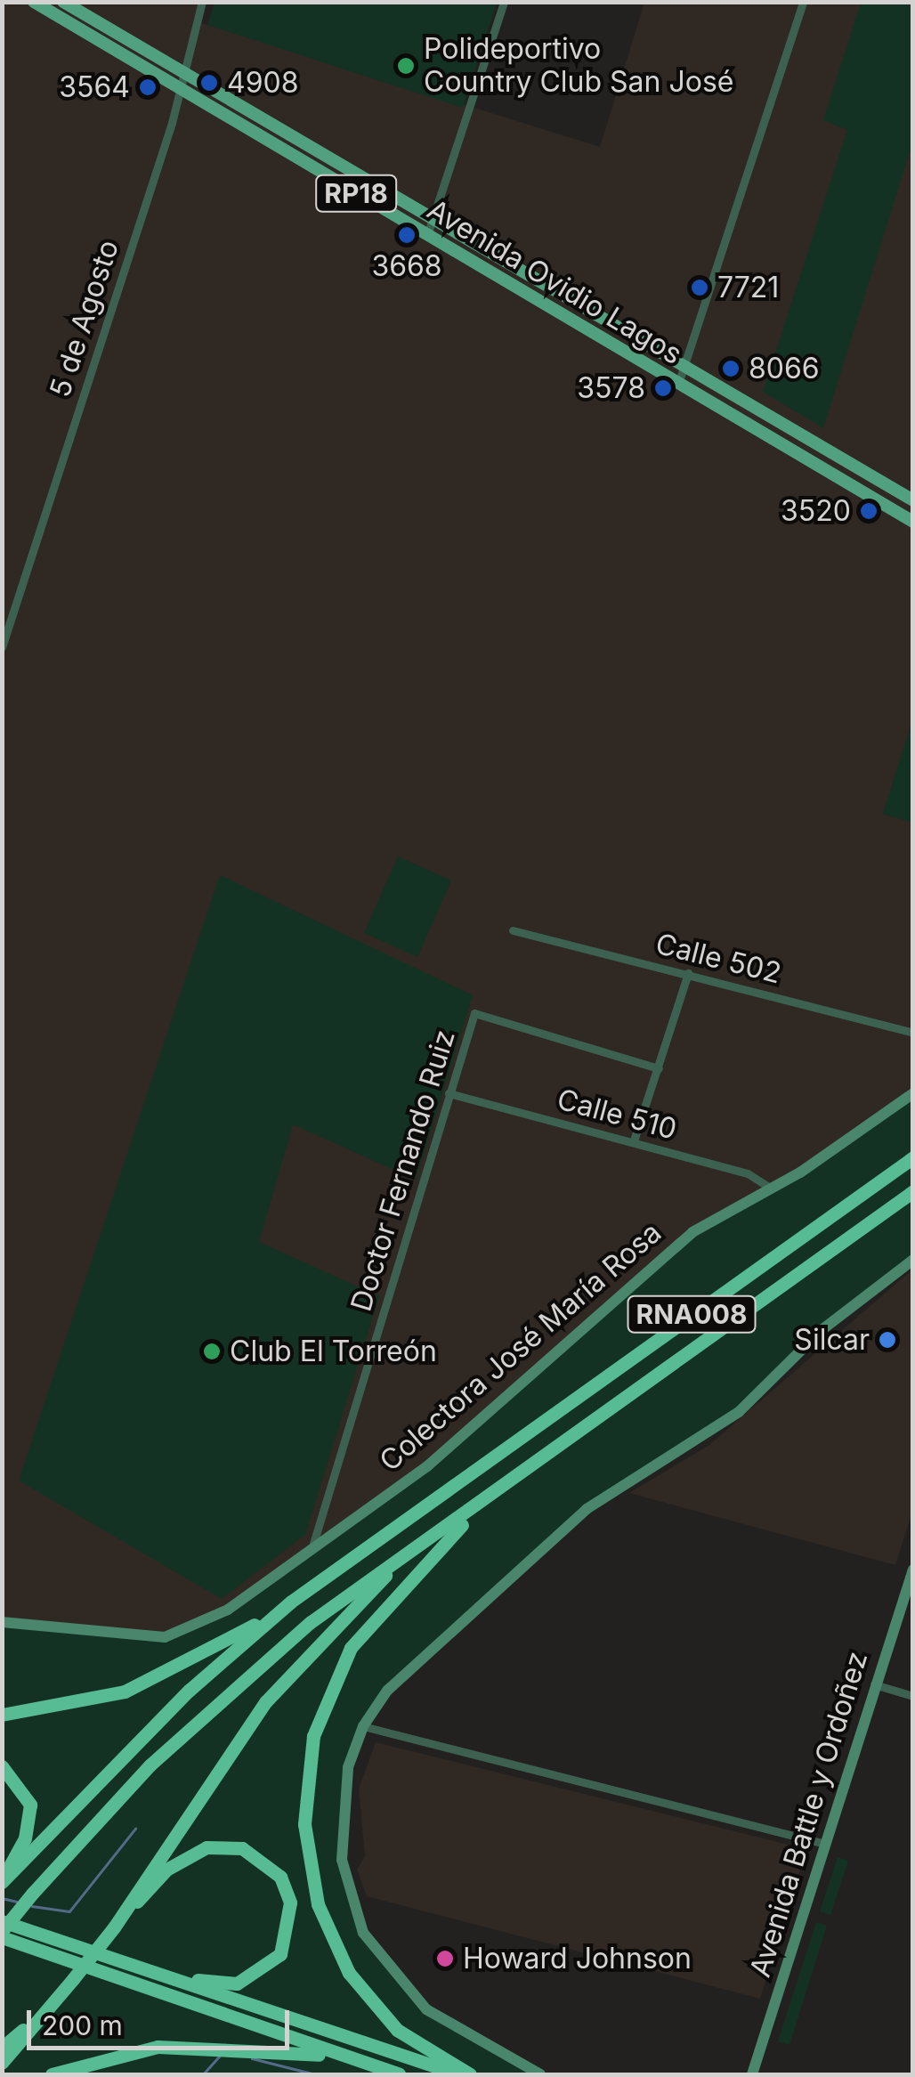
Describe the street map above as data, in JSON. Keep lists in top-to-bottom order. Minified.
{"streets":{"highway":["RNA008"],"main road":["RP18","Avenida Ovidio Lagos","Colectora José María Rosa","Avenida Battle y Ordoñez"],"street":["5 de Agosto","Calle 502","Calle 510","Doctor Fernando Ruiz"]},"crossings":[["Avenida Ovidio Lagos","5 de Agosto"],["Calle 510","Doctor Fernando Ruiz"],["Calle 510","Colectora José María Rosa"],["Doctor Fernando Ruiz","Colectora José María Rosa"]],"places":["Polideportivo Country Club San José","4908","3564","3668","7721","8066","3578","3520","Silcar","Club El Torreón","Howard Johnson"],"scale_bar":"200 m"}
